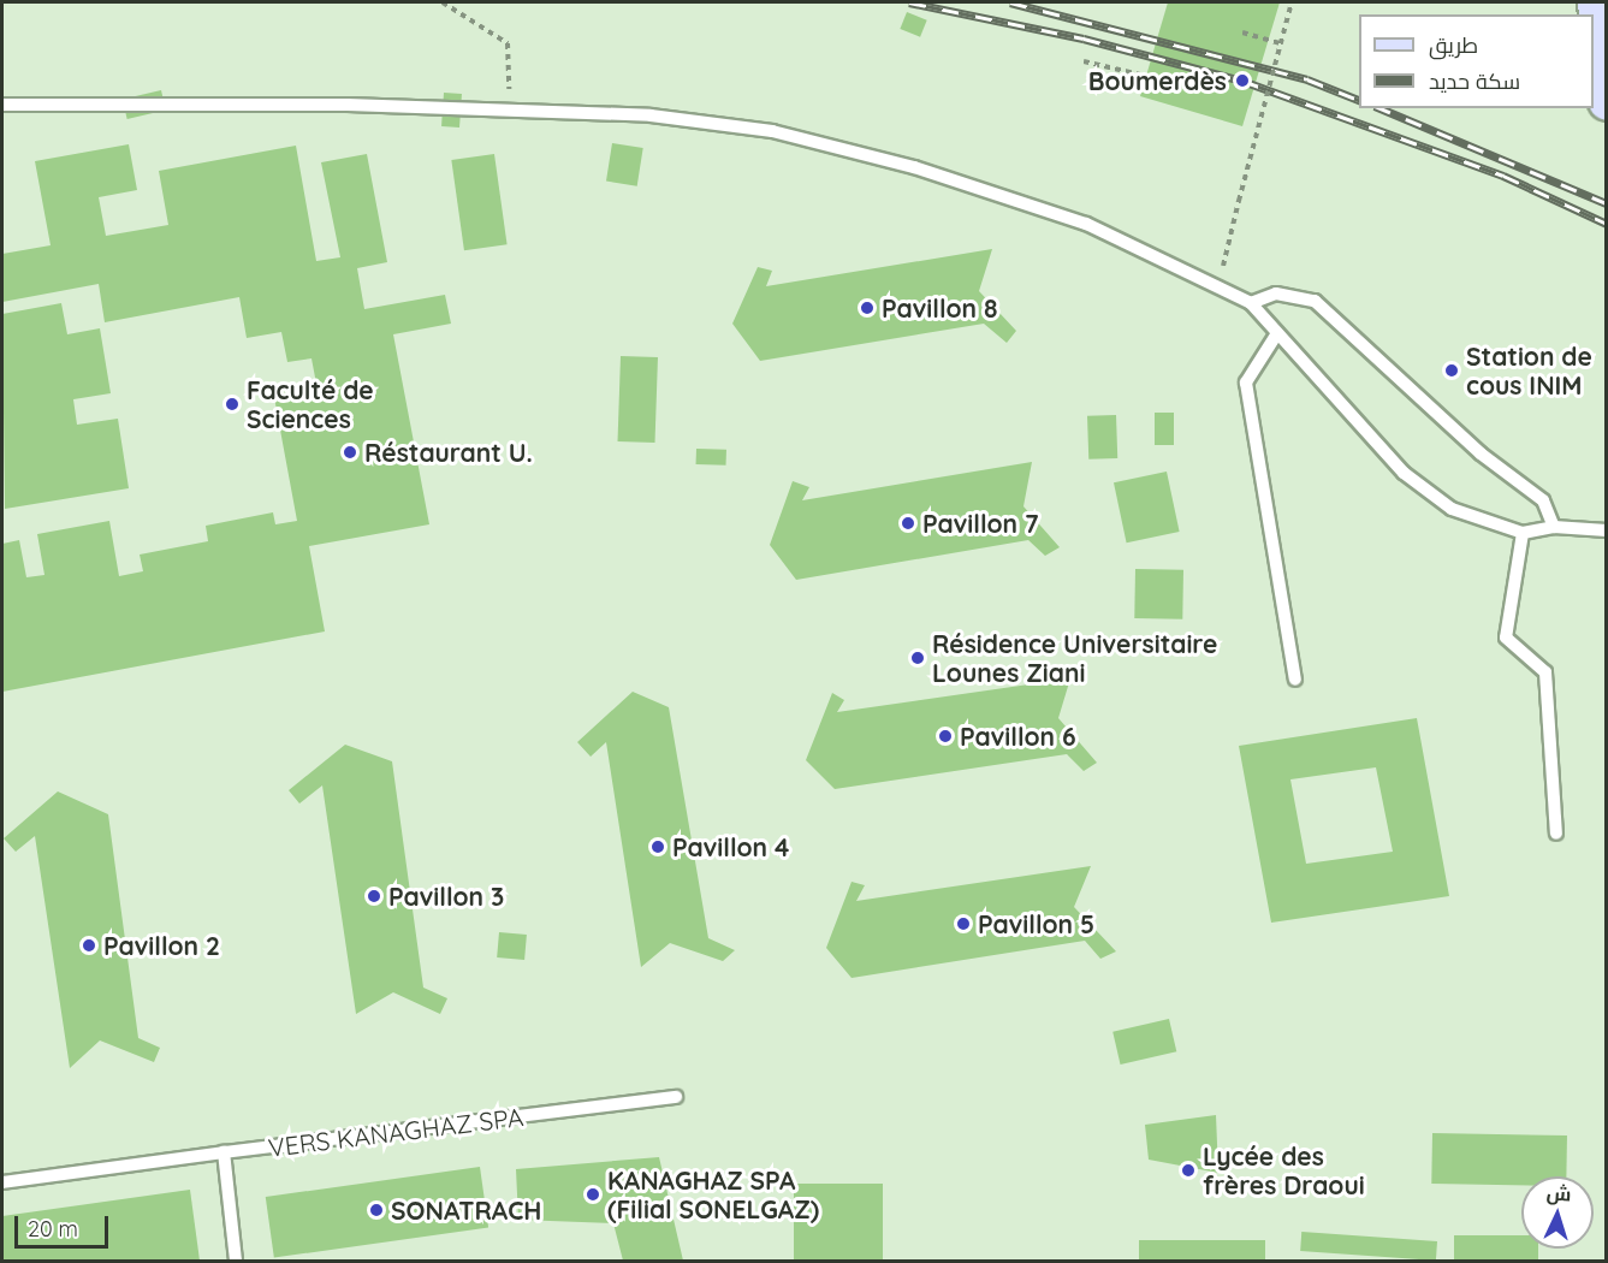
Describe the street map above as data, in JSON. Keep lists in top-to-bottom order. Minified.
{"streets":{"lane":["VERS KANAGHAZ SPA"]},"places":["Boumerdès","Pavillon 8","Station de cous INIM","Faculté de Sciences","Réstaurant U.","Pavillon 7","Résidence Universitaire Lounes Ziani","Pavillon 6","Pavillon 4","Pavillon 3","Pavillon 5","Pavillon 2","Lycée des frères Draoui","KANAGHAZ SPA (Filial SONELGAZ)","SONATRACH"],"legend":["طريق","سكة حديد"],"scale_bar":"20 m","north":"top"}
